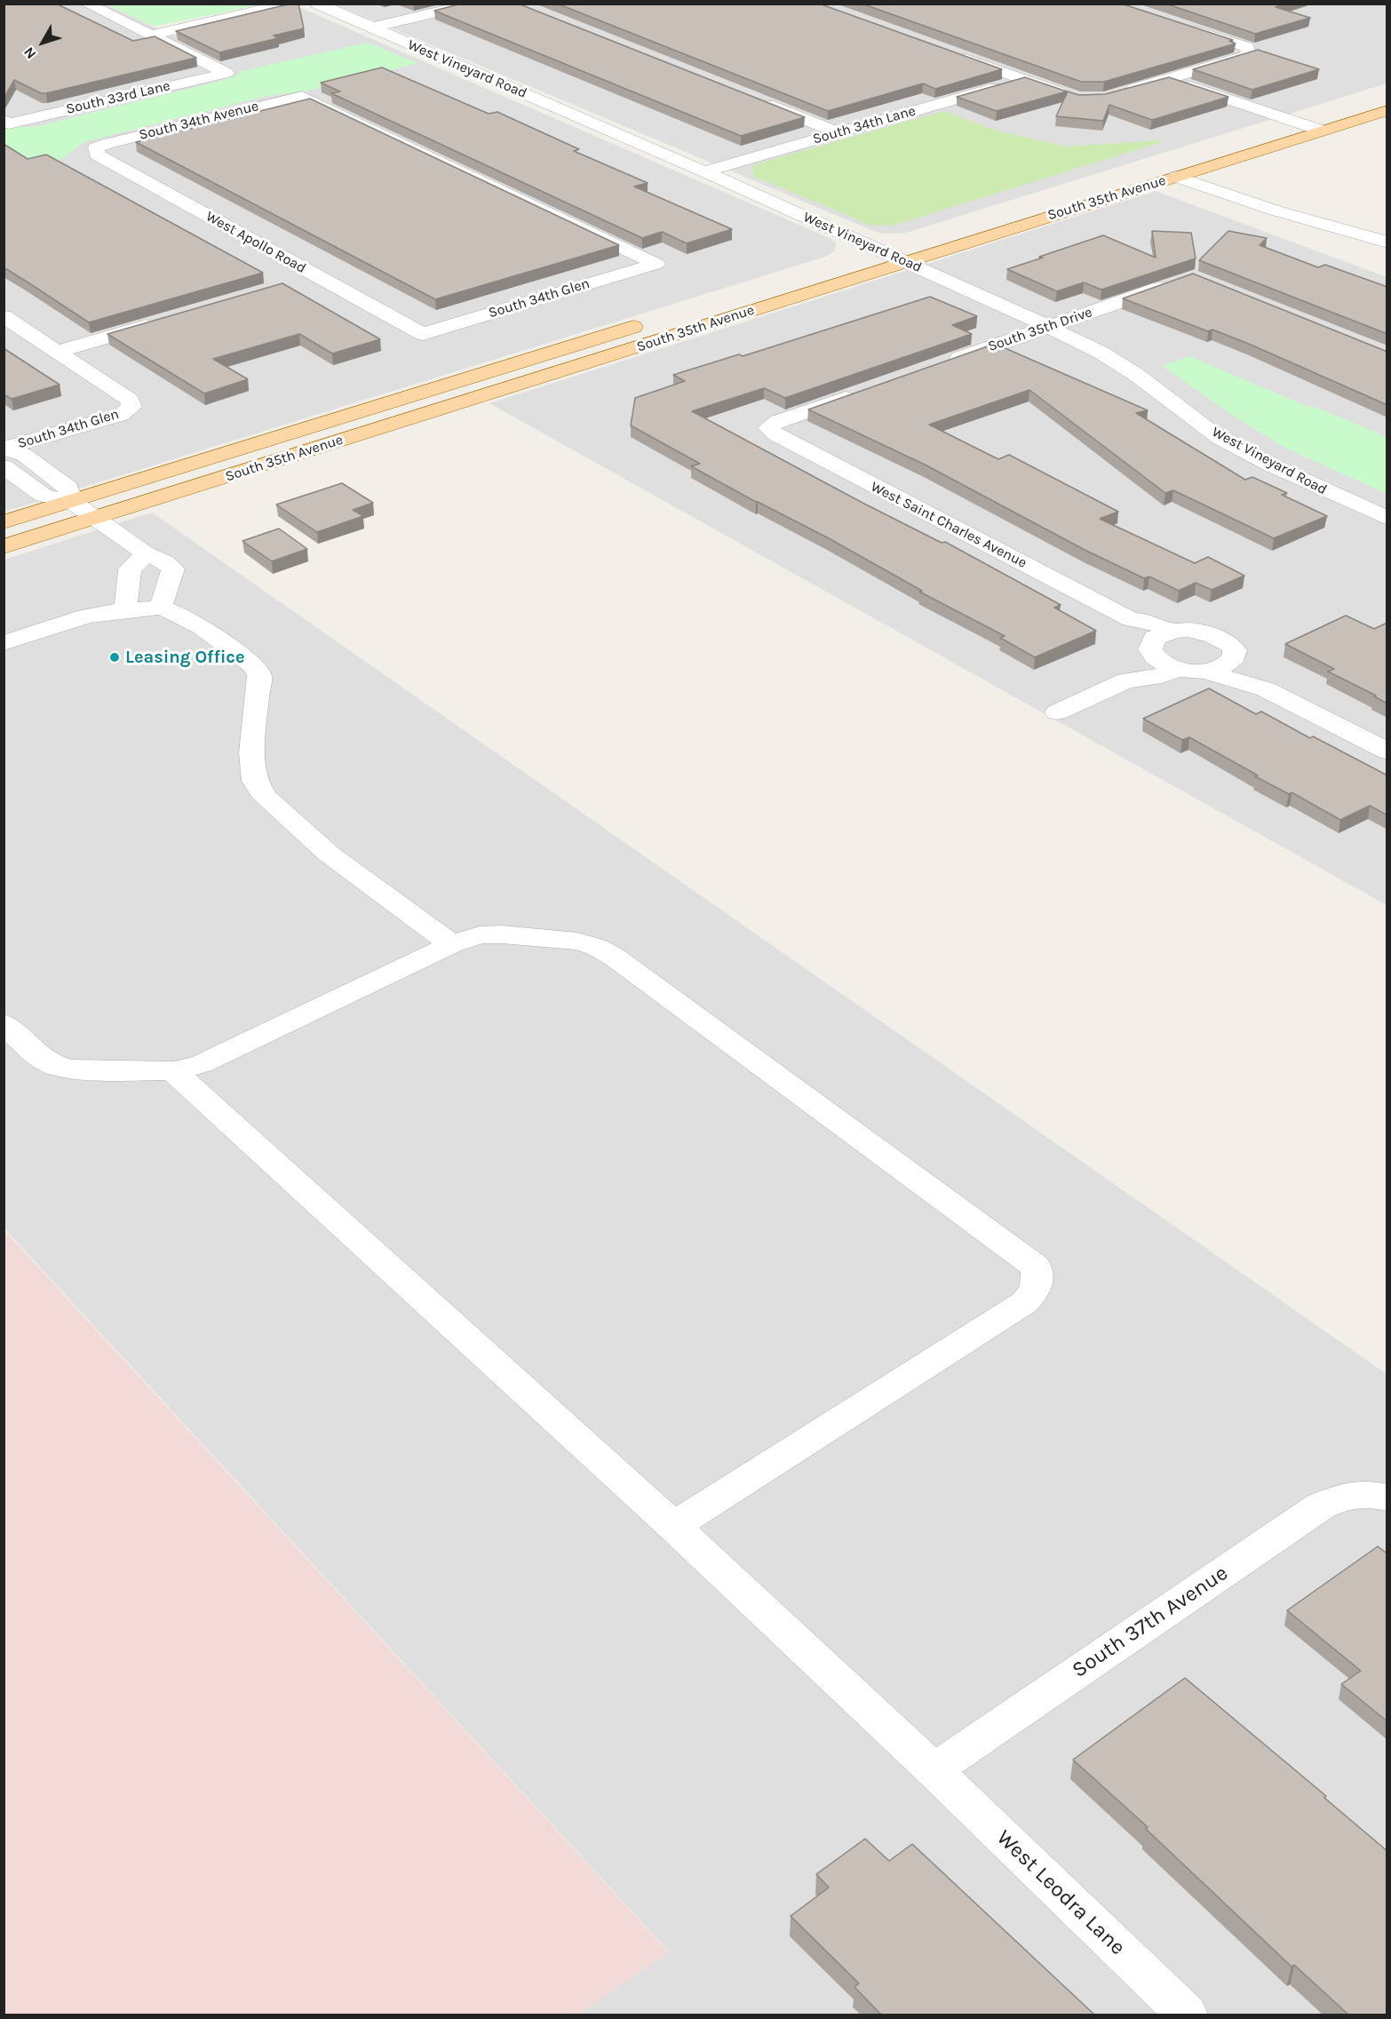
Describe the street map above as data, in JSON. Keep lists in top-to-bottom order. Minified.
{"streets":{"main road":["South 35th Avenue"],"street":["West Vineyard Road","South 33rd Lane","South 34th Avenue","South 34th Lane","West Apollo Road","South 34th Glen","South 35th Drive","West Saint Charles Avenue","South 37th Avenue","West Leodra Lane"]},"crossings":[["West Vineyard Road","South 34th Lane"],["West Vineyard Road","South 35th Avenue"],["West Vineyard Road","South 35th Drive"],["South 34th Avenue","West Apollo Road"],["South 34th Avenue","South 34th Glen"],["West Apollo Road","South 34th Glen"],["South 37th Avenue","West Leodra Lane"]],"places":["Leasing Office"],"north":"bottom left"}
